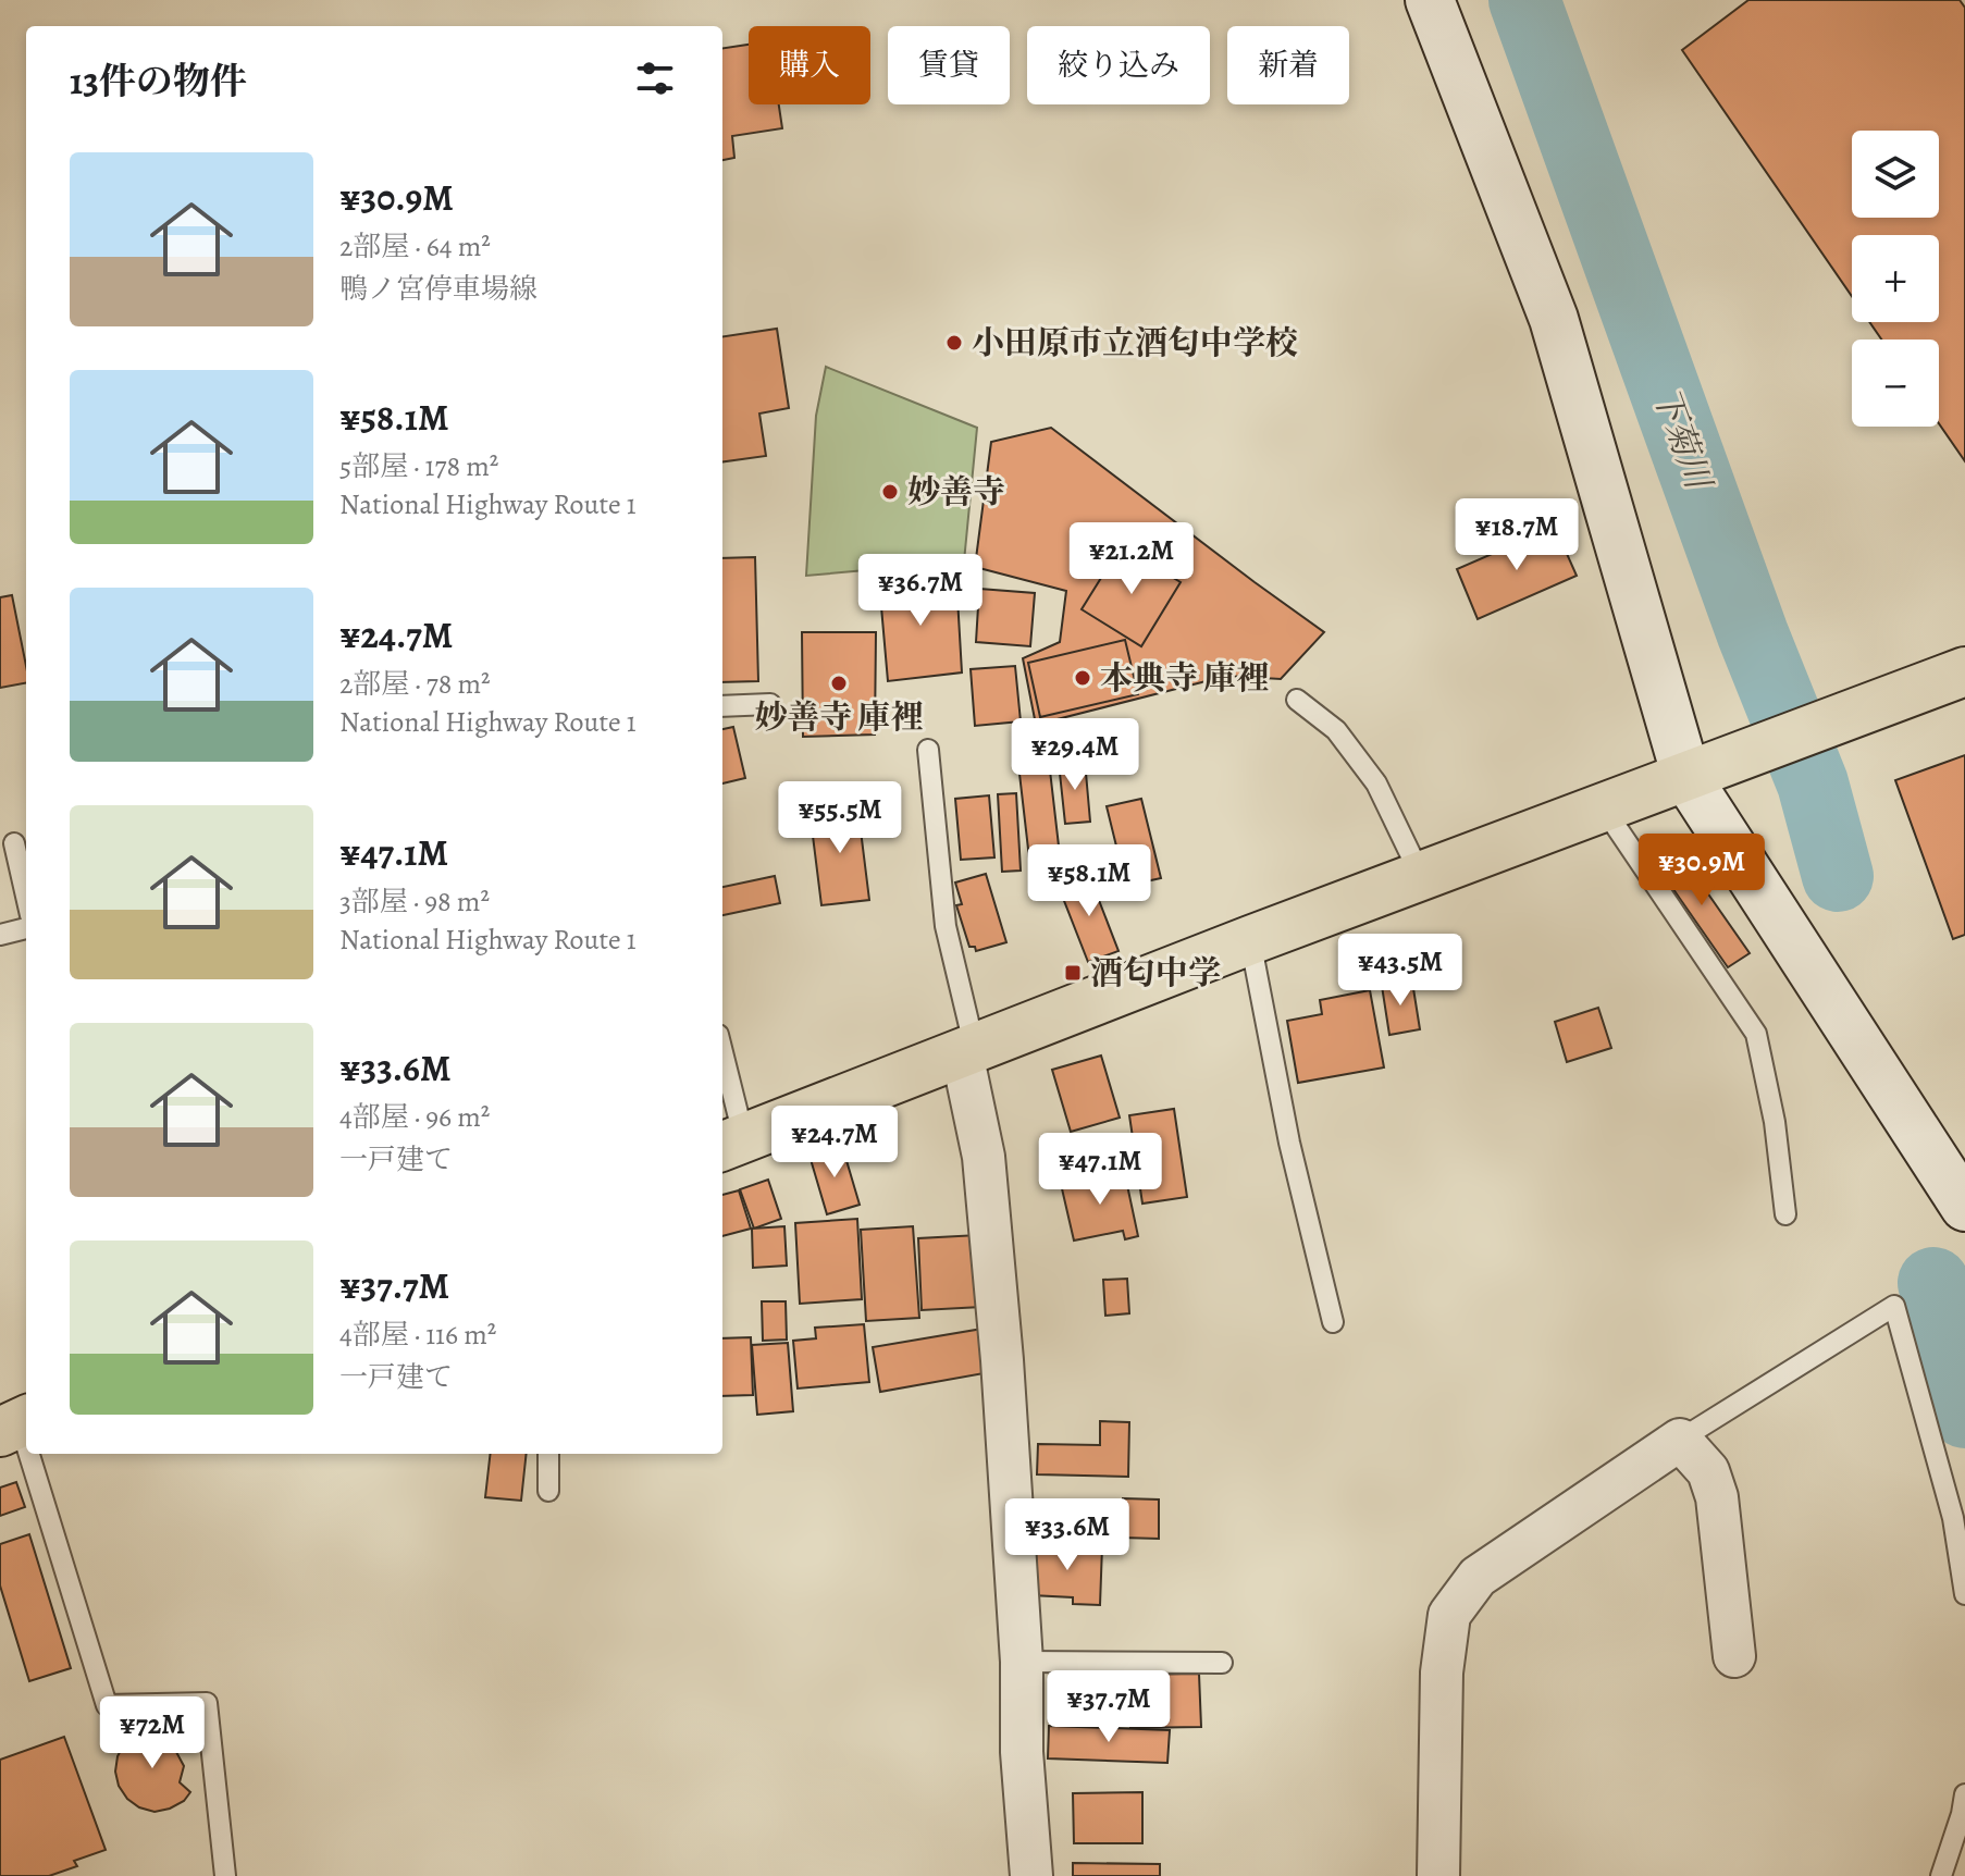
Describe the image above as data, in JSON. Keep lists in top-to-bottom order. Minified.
{"water":["下菊川"],"places":{"other":["小田原市立酒匂中学校","妙善寺","本典寺 庫裡","妙善寺 庫裡"],"transit":["酒匂中学"]},"page":{"chip":["購入","賃貸","絞り込み","新着"],"heading":"13件の物件","map_buttons":["+","−"],"list":[{"name":"¥30.9M","note":"2部屋 · 64 m² · 鴨ノ宮停車場線"},{"name":"¥58.1M","note":"5部屋 · 178 m² · National Highway Route 1"},{"name":"¥24.7M","note":"2部屋 · 78 m² · National Highway Route 1"},{"name":"¥47.1M","note":"3部屋 · 98 m² · National Highway Route 1"},{"name":"¥33.6M","note":"4部屋 · 96 m² · 一戸建て"},{"name":"¥37.7M","note":"4部屋 · 116 m² · 一戸建て"}],"price":["¥18.7M","¥21.2M","¥36.7M","¥29.4M","¥55.5M","¥30.9M","¥58.1M","¥43.5M","¥24.7M","¥47.1M","¥33.6M","¥37.7M","¥72M"]}}
